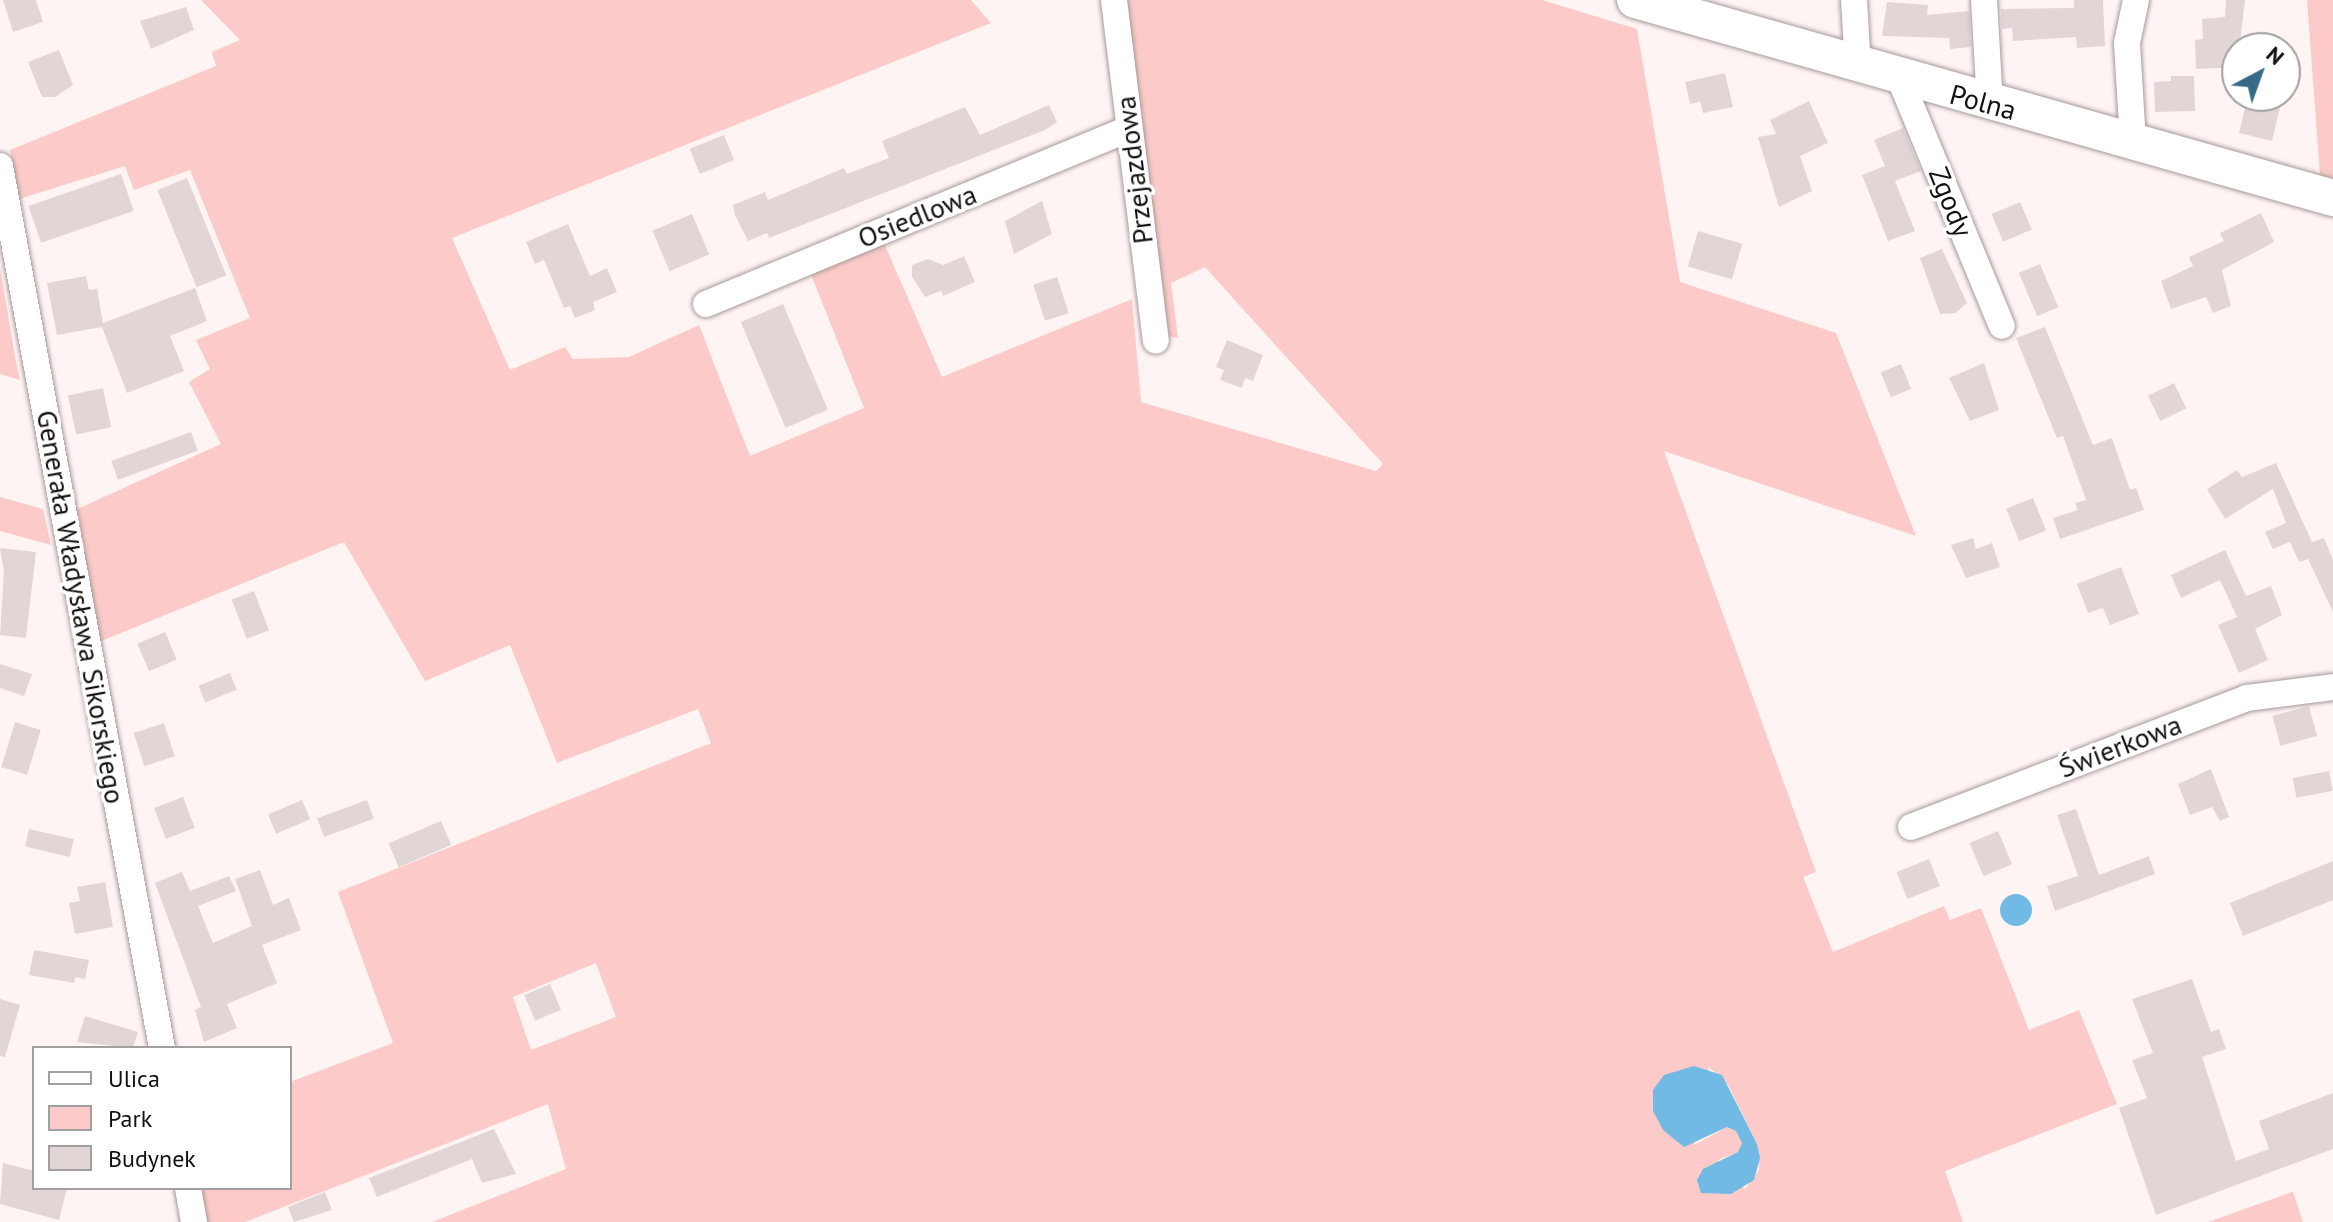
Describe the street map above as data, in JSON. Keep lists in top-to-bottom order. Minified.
{"streets":{"street":["Polna","Przejazdowa","Zgody","Osiedlowa","Generała Władysława Sikorskiego","Świerkowa"]},"crossings":[["Polna","Zgody"],["Przejazdowa","Osiedlowa"]],"legend":["Ulica","Park","Budynek"],"north":"top right"}
